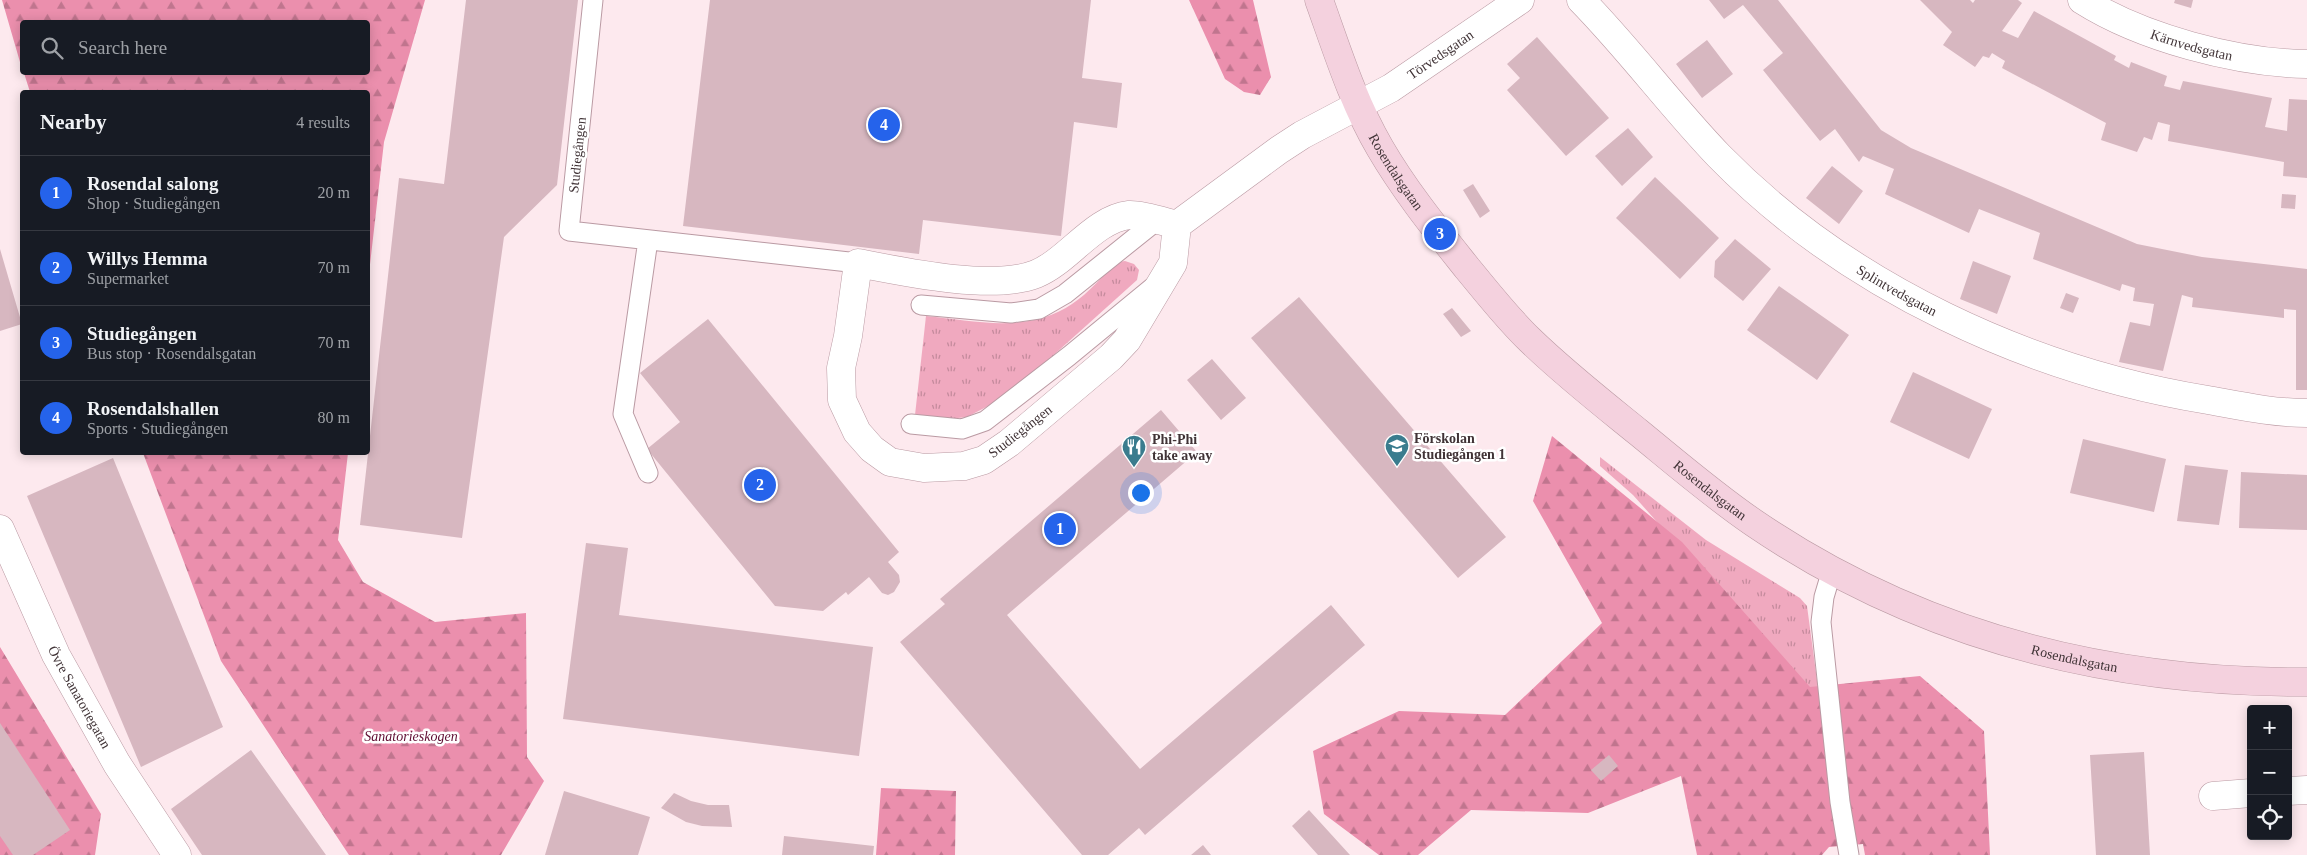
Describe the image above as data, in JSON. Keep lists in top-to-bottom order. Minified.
{"streets":{"street":["Kärnvedsgatan","Törvedsgatan","Studiegången","Rosendalsgatan","Splintvedsgatan","Övre Sanatoriegatan"]},"crossings":[["Törvedsgatan","Rosendalsgatan"]],"parks":["Sanatorieskogen"],"places":{"school or university":["Förskolan Studiegången 1"],"restaurant":["Phi-Phi take away"]},"page":{"search":"Search here","heading":["Nearby","4 results"],"pins":["4","3","2","1"],"list":[{"mark":"1","name":"Rosendal salong","note":"Shop · Studiegången","value":"20 m"},{"mark":"2","name":"Willys Hemma","note":"Supermarket","value":"70 m"},{"mark":"3","name":"Studiegången","note":"Bus stop · Rosendalsgatan","value":"70 m"},{"mark":"4","name":"Rosendalshallen","note":"Sports · Studiegången","value":"80 m"}],"map_buttons":["+","−"]}}
